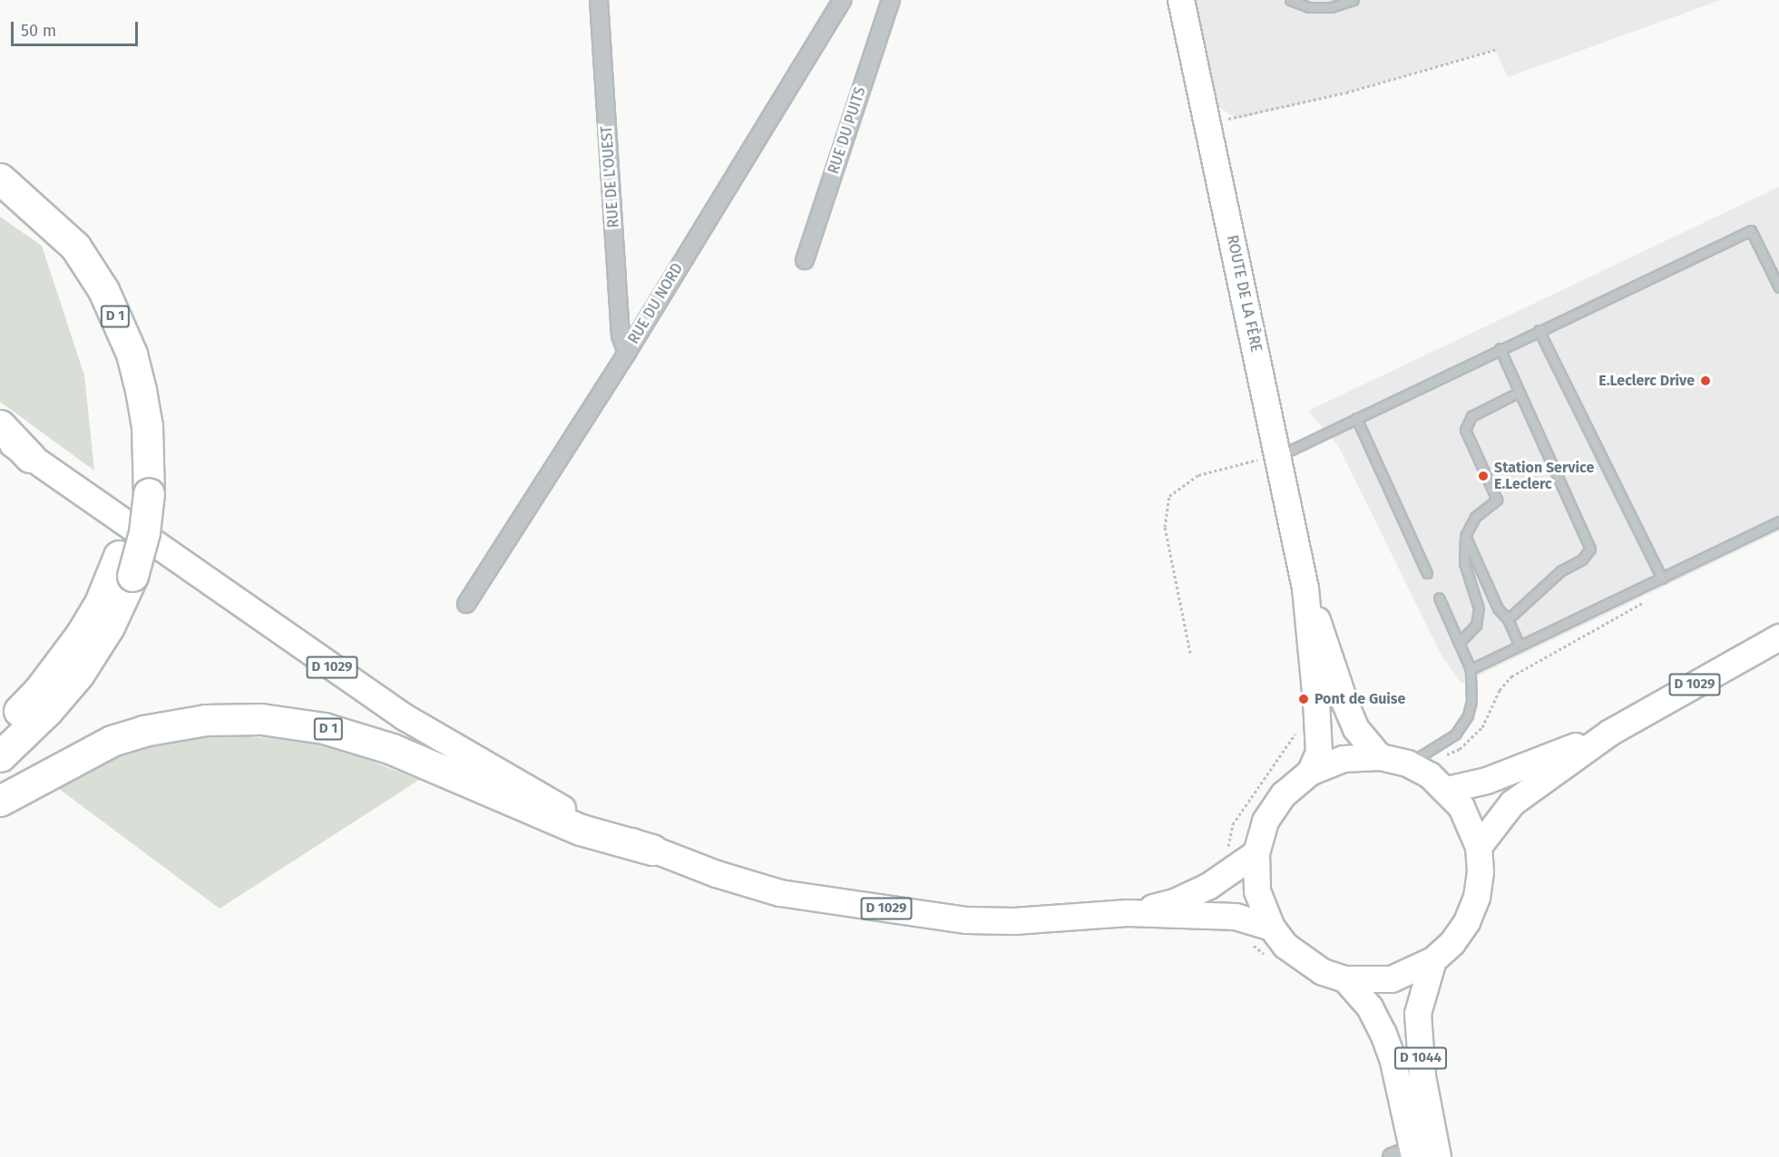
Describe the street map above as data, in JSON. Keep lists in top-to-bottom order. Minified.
{"streets":{"highway":["D 1"],"main road":["ROUTE DE LA FÈRE","D 1029","D 1044"],"street":["RUE DU PUITS","RUE DE L'OUEST","RUE DU NORD"]},"crossings":[["RUE DE L'OUEST","RUE DU NORD"],["D 1","D 1029"]],"places":["E.Leclerc Drive","Station Service E.Leclerc","Pont de Guise"],"scale_bar":"50 m"}
